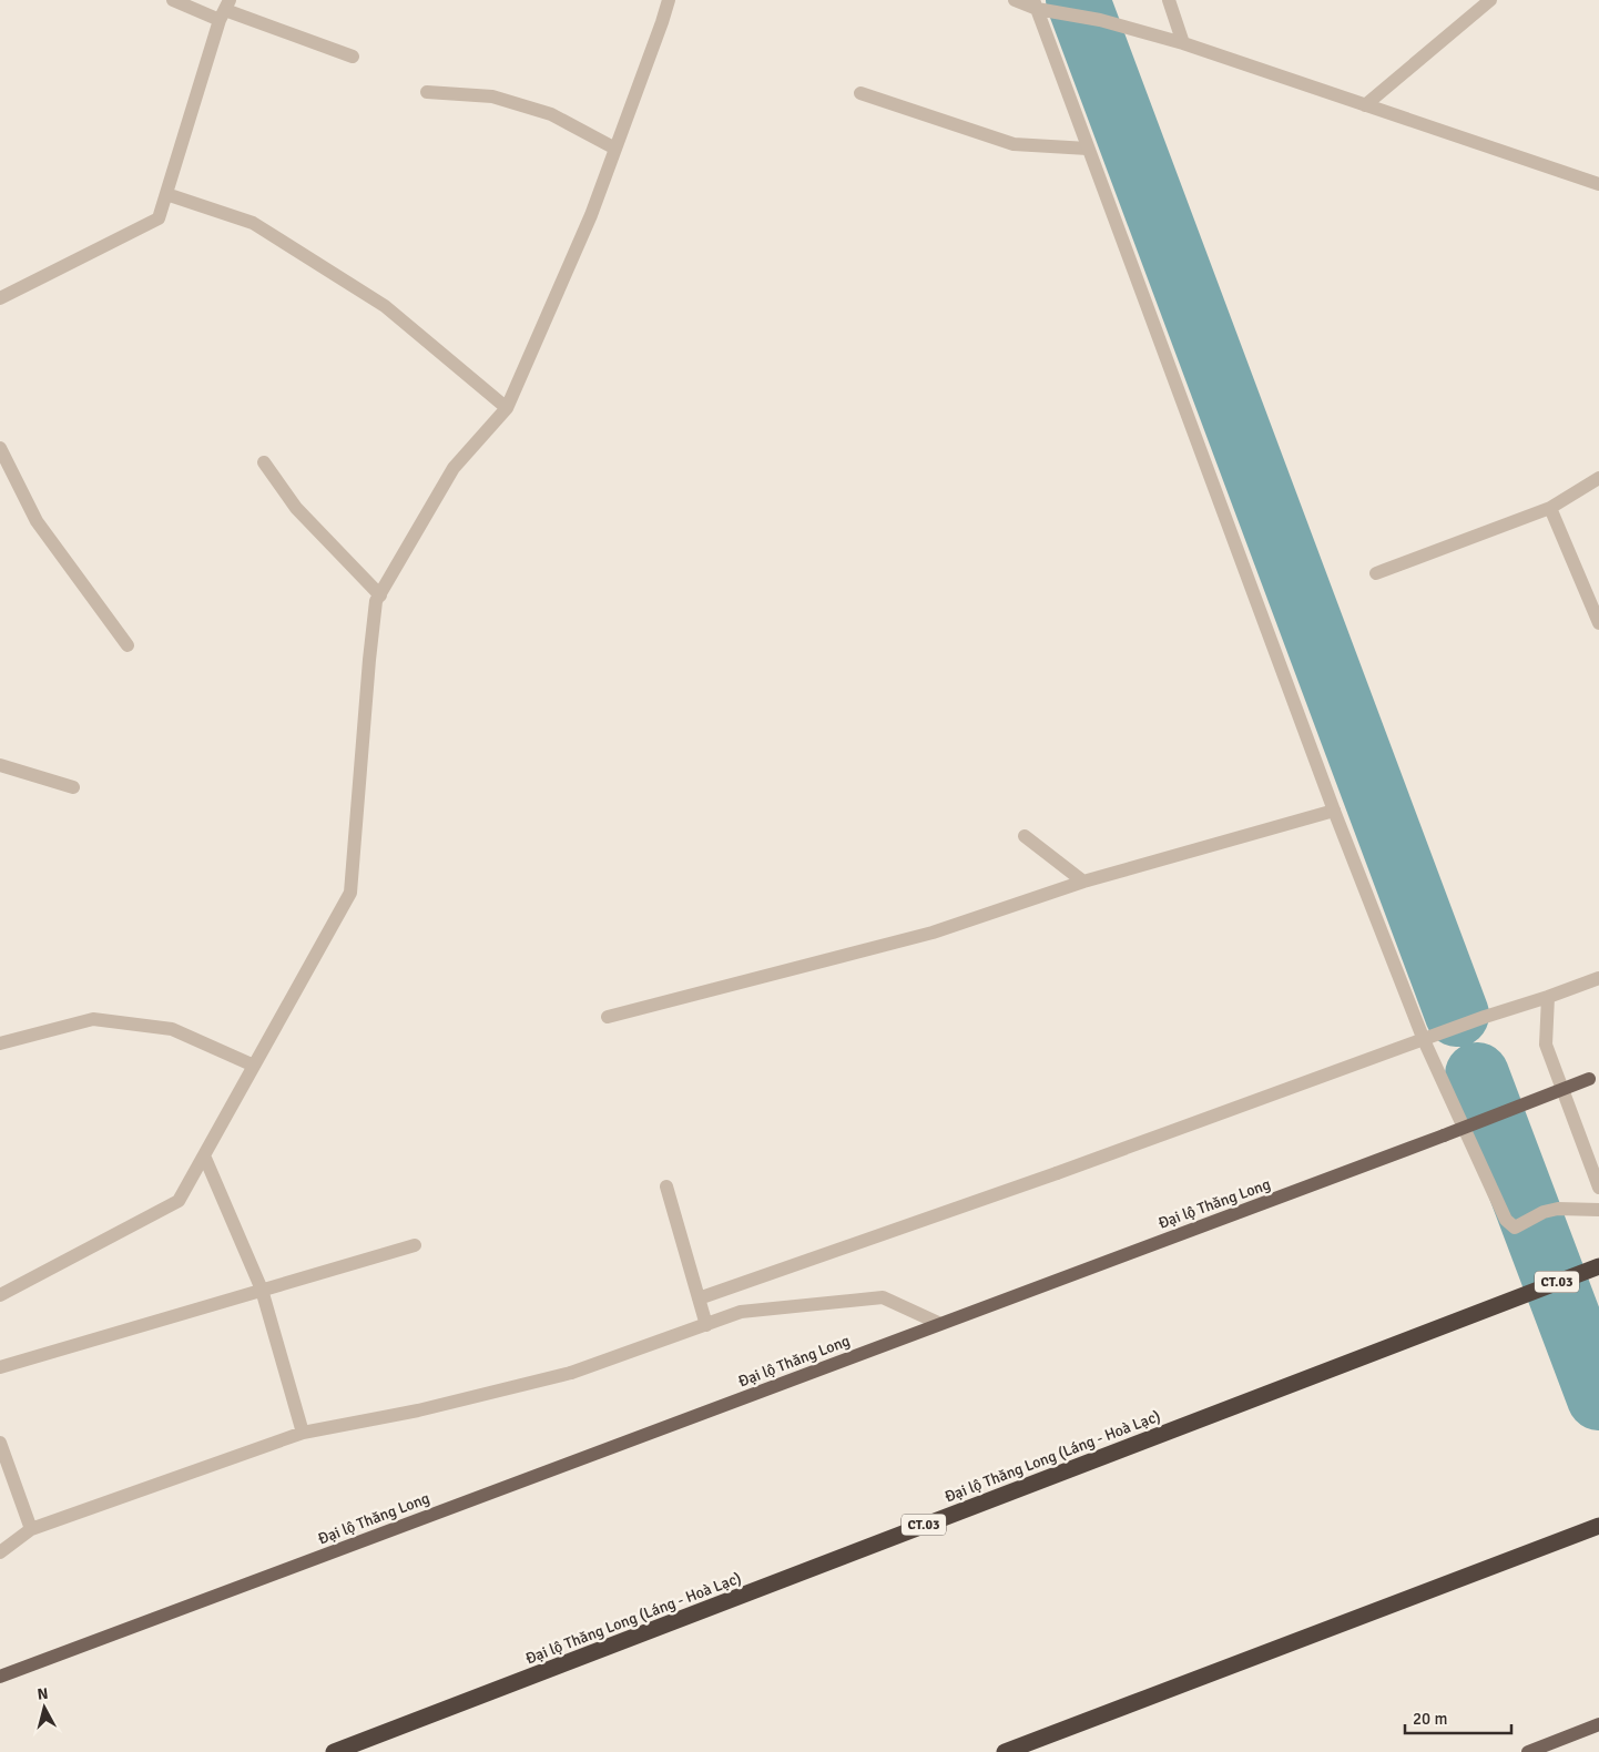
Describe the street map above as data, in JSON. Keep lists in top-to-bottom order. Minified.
{"streets":{"highway":["CT.03","Đại lộ Thăng Long (Láng - Hoà Lạc)"],"main road":["Đại lộ Thăng Long"]},"scale_bar":"20 m","north":"top"}
